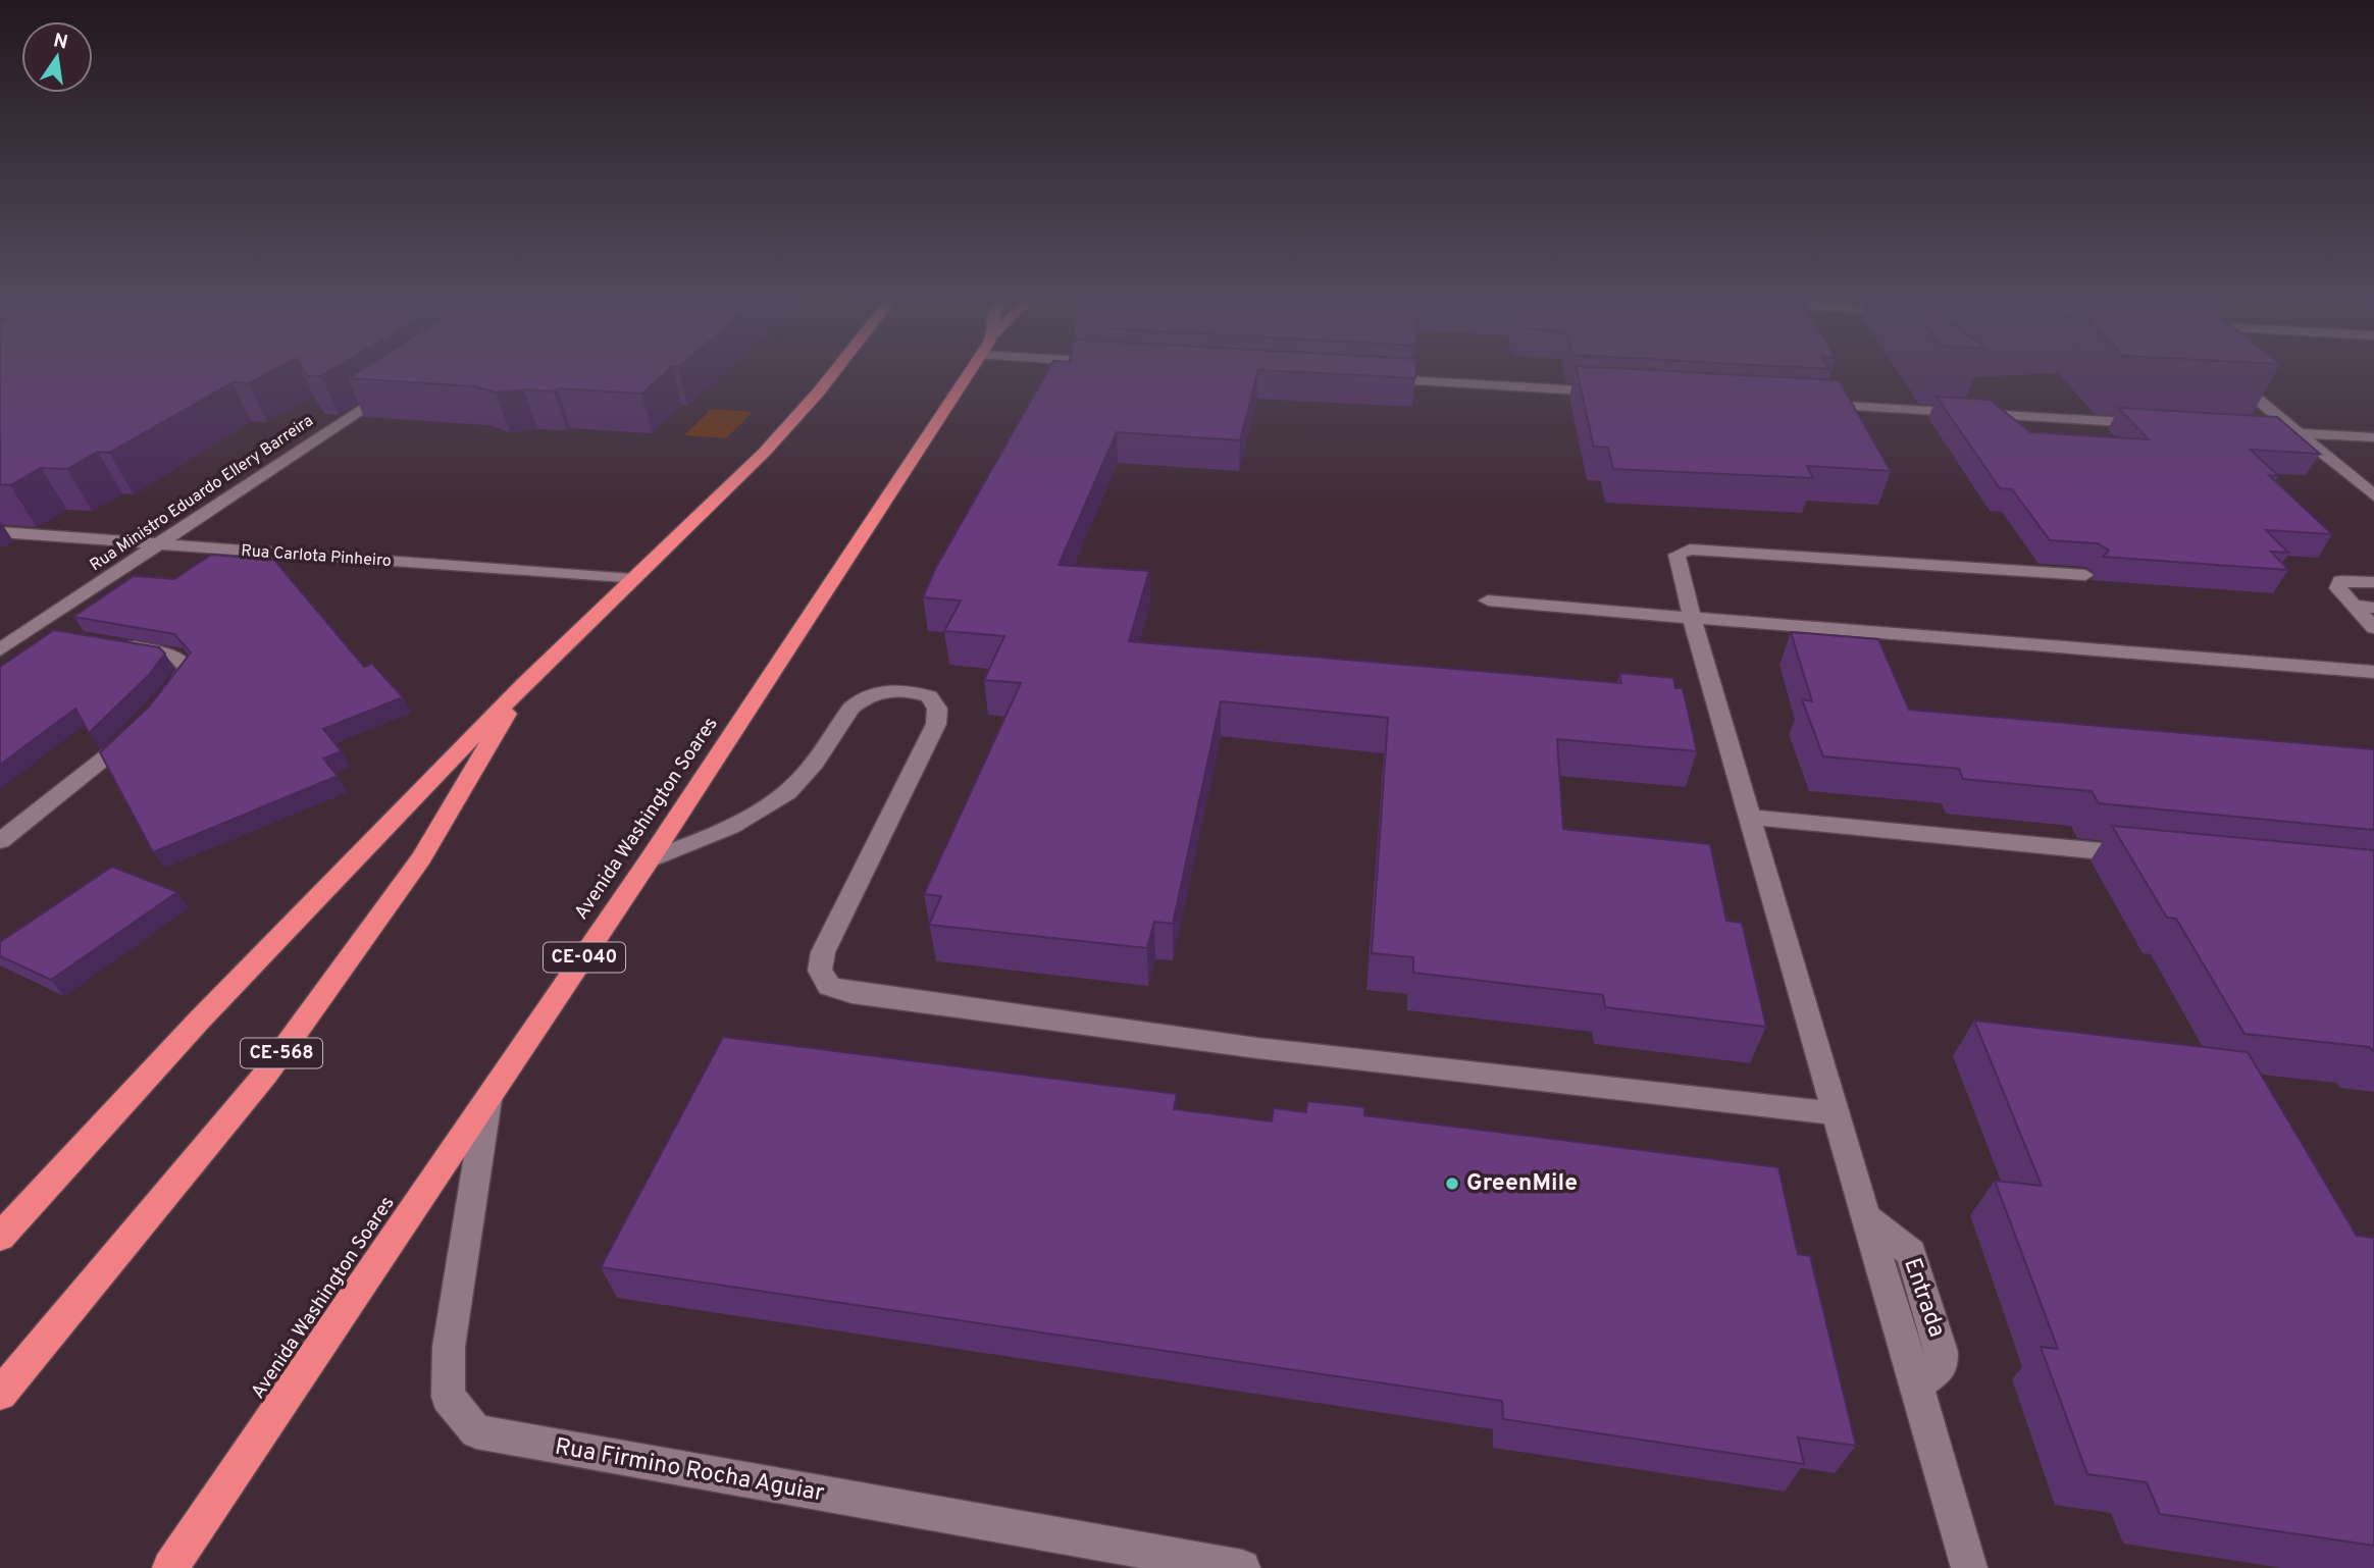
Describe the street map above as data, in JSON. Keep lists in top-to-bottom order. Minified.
{"streets":{"highway":["Avenida Washington Soares","CE-040","CE-568"],"street":["Rua Ministro Eduardo Ellery Barreira","Rua Carlota Pinheiro","Entrada","Rua Firmino Rocha Aguiar"]},"crossings":[["Rua Ministro Eduardo Ellery Barreira","Rua Carlota Pinheiro"],["Avenida Washington Soares","Rua Firmino Rocha Aguiar"]],"places":["GreenMile"],"north":"top"}
